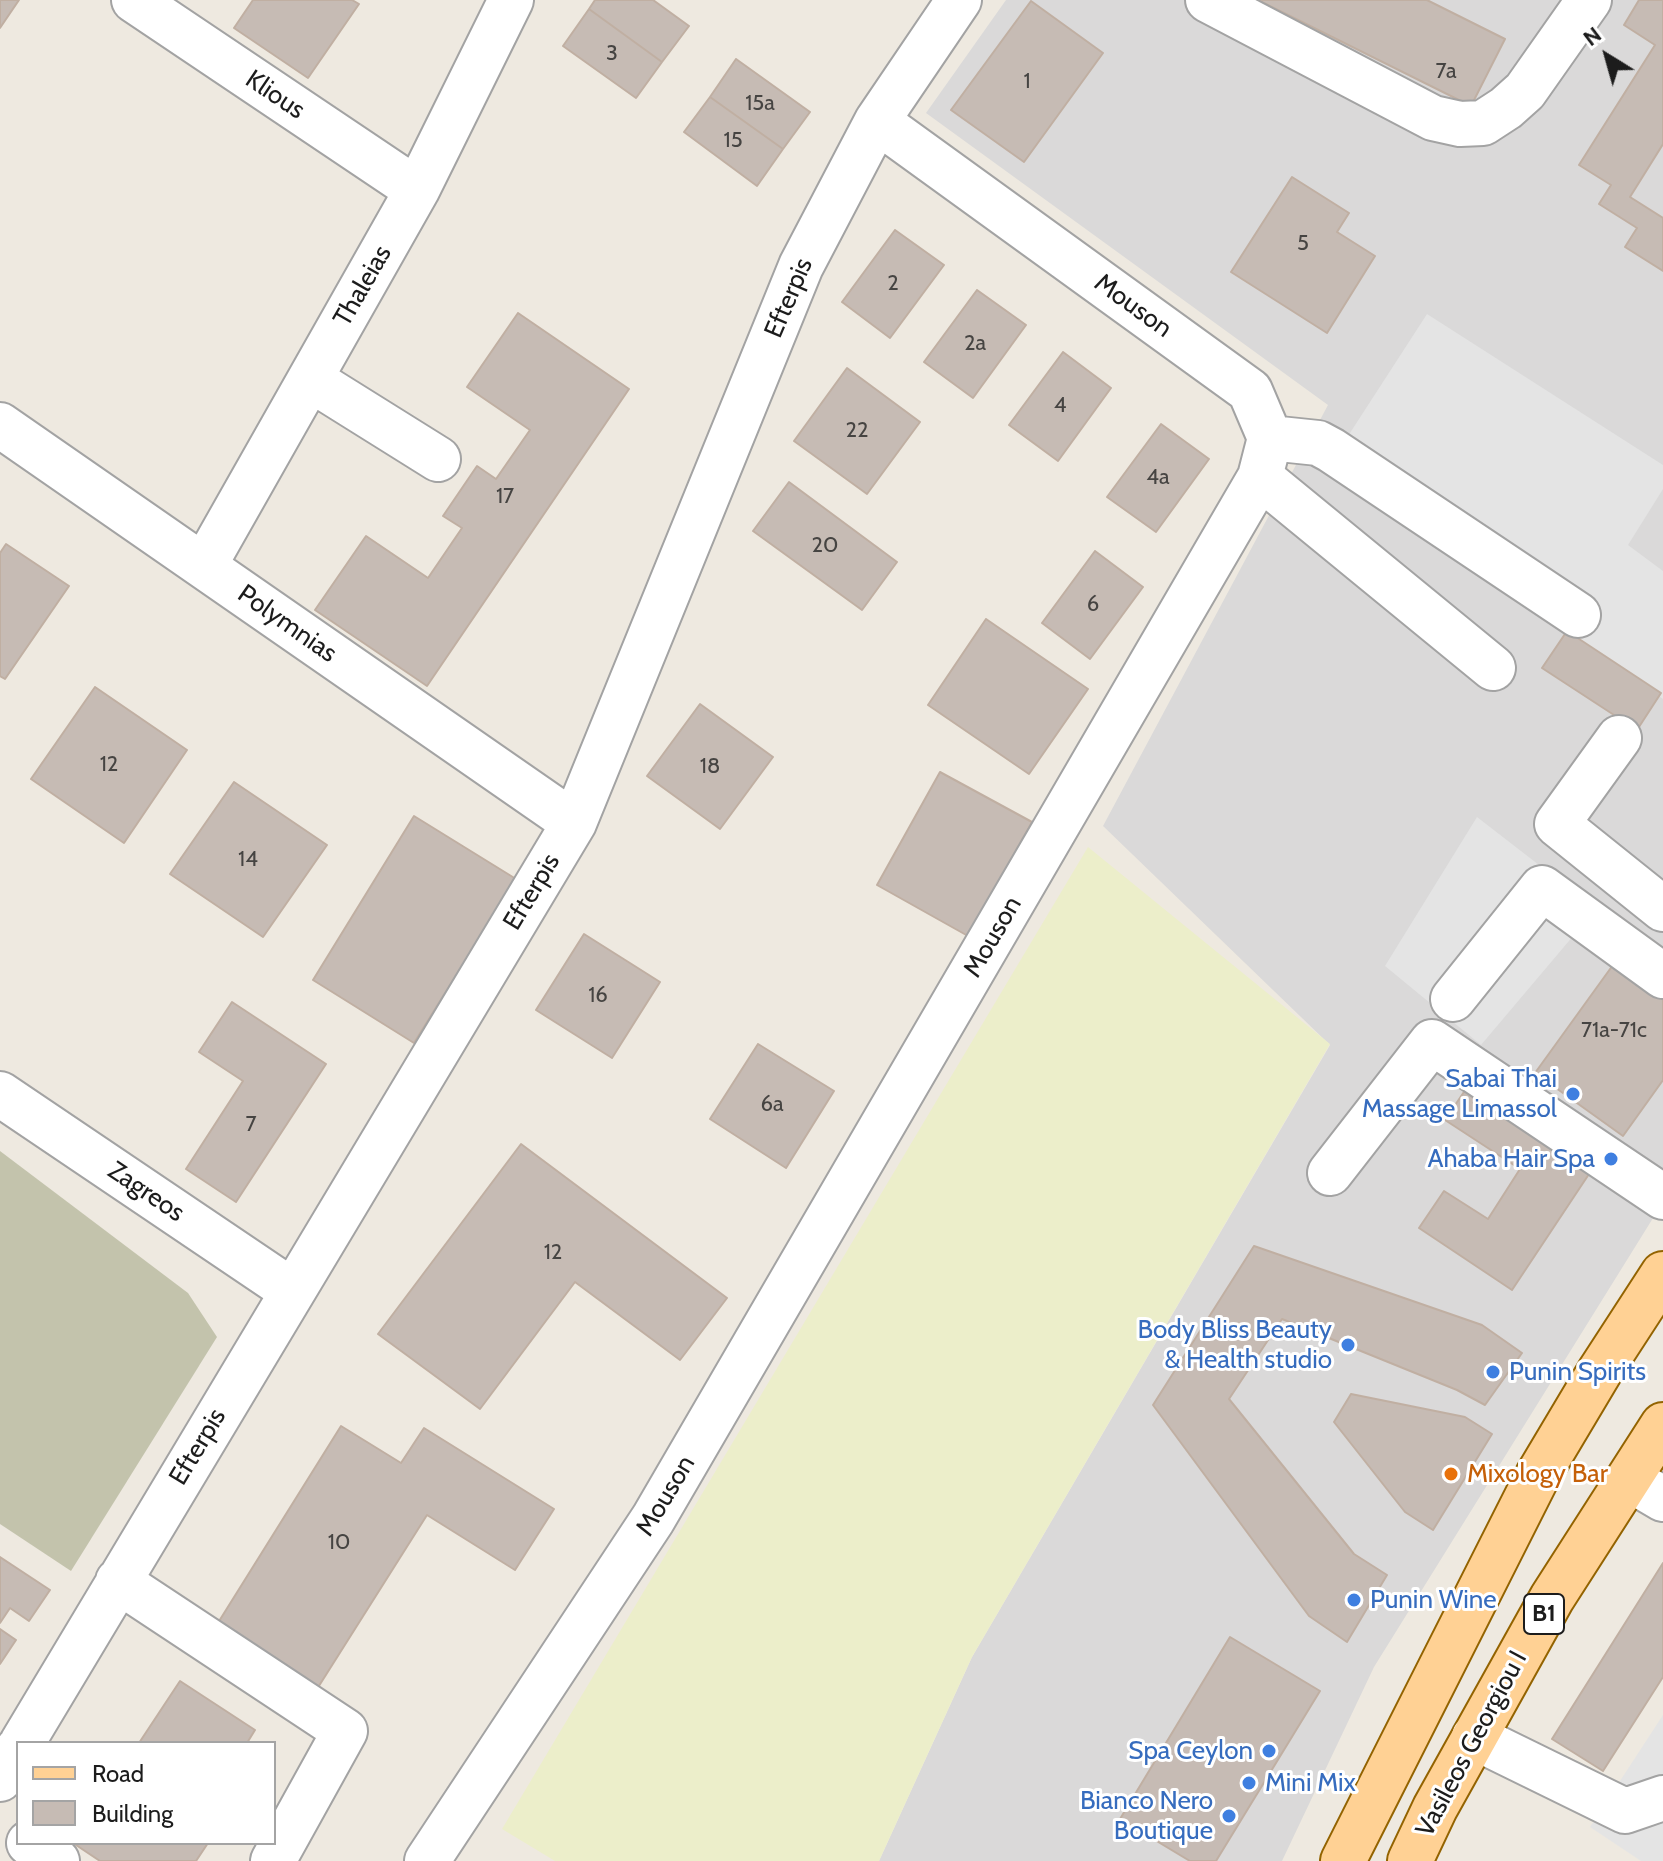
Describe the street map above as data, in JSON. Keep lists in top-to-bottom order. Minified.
{"streets":{"main road":["B1","Vasileos Georgiou I"],"street":["Klious","Thaleias","Efterpis","Mouson","Polymnias","Zagreos"]},"crossings":[["Klious","Thaleias"],["Thaleias","Polymnias"],["Efterpis","Mouson"],["Efterpis","Polymnias"],["Efterpis","Zagreos"]],"places":["Sabai Thai Massage Limassol","Ahaba Hair Spa","Body Bliss Beauty & Health studio","Punin Spirits","Mixology Bar","Punin Wine","Spa Ceylon","Mini Mix","Bianco Nero Boutique"],"house_numbers":["3","7a","1","15a","15","5","2","2a","4","22","4a","17","20","6","12","18","14","16","71a-71c","6a","7","12","10"],"legend":["Road","Building"],"north":"top left"}
